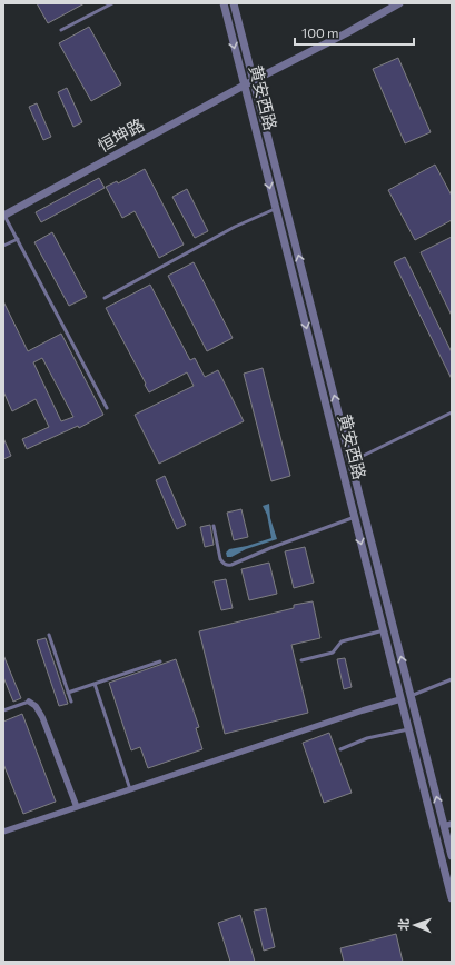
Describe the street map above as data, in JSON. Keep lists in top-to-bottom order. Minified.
{"streets":{"street":["黄安西路","恒坤路"]},"crossings":[["黄安西路","恒坤路"]],"scale_bar":"100 m","north":"left"}
